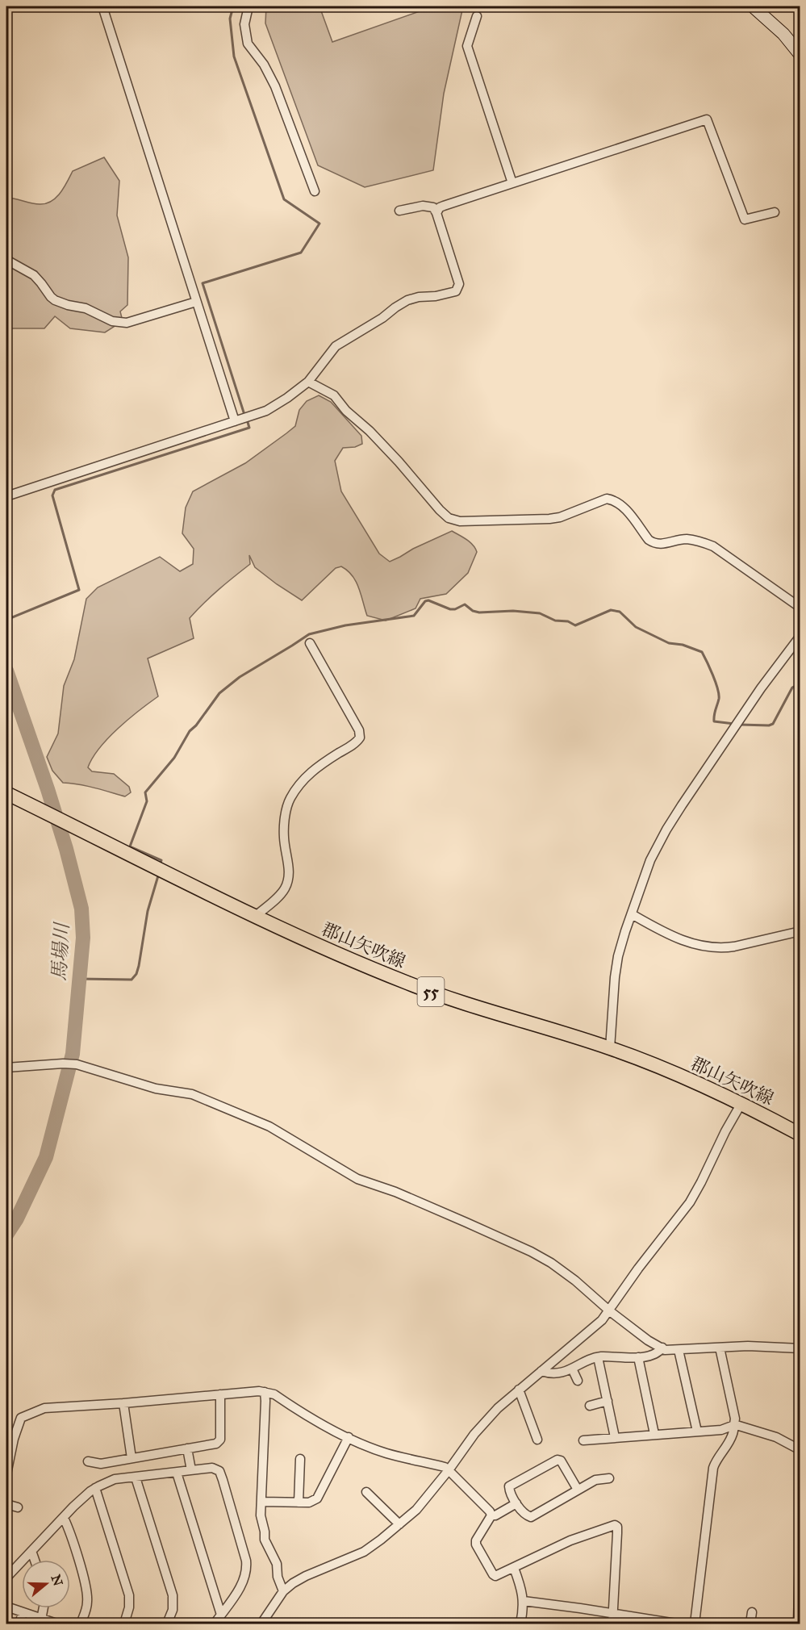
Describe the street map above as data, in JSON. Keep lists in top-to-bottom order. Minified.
{"streets":{"main road":["郡山矢吹線","55"]},"water":["馬場川"],"north":"right"}
